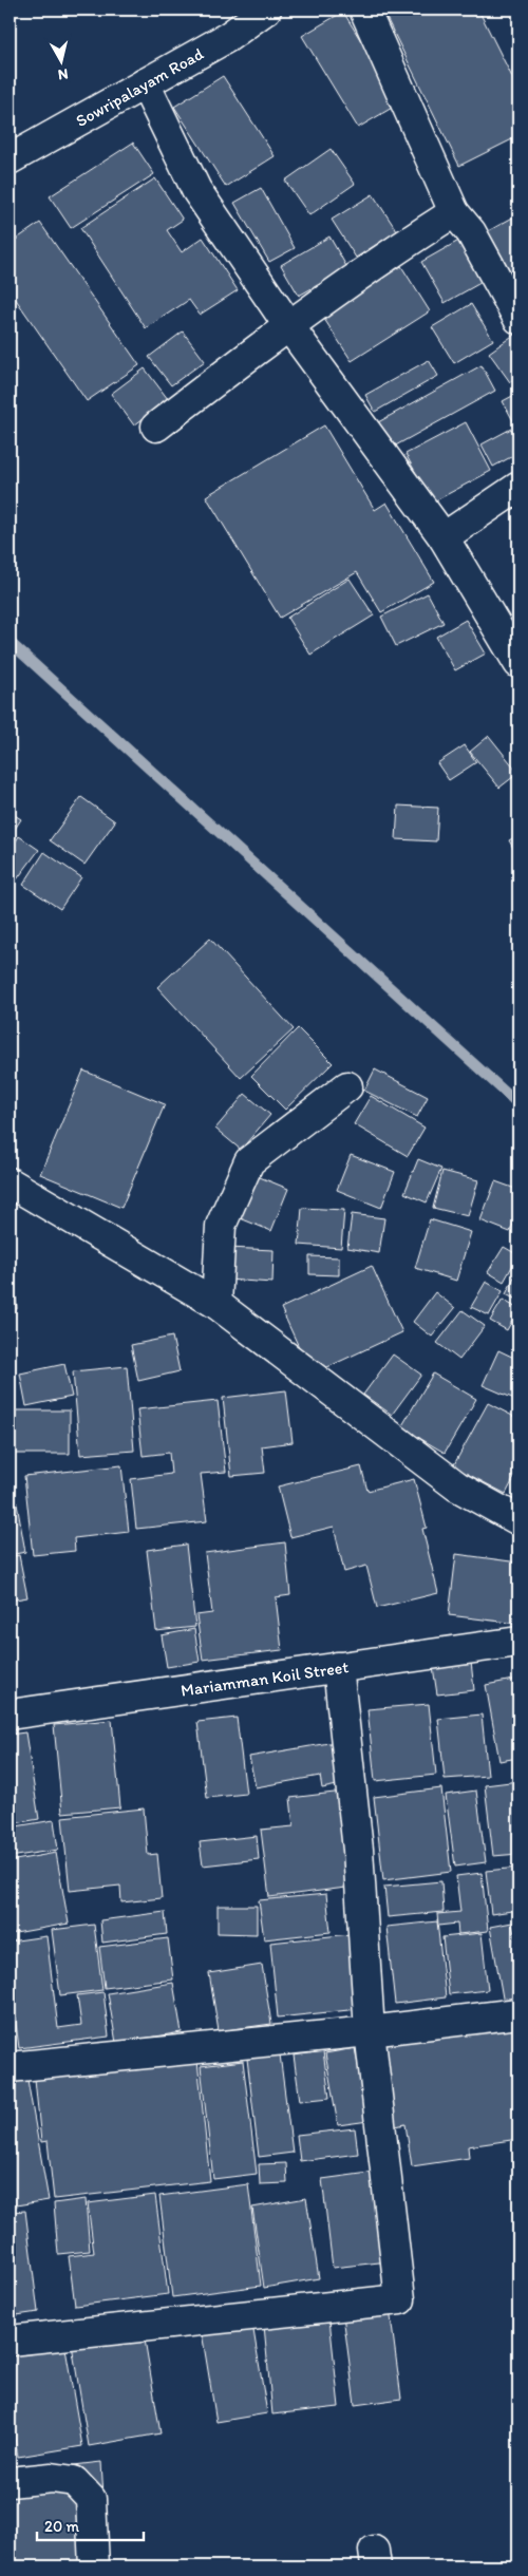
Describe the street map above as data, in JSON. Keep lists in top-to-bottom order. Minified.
{"streets":{"street":["Sowripalayam Road","Mariamman Koil Street"]},"scale_bar":"20 m","north":"bottom"}
